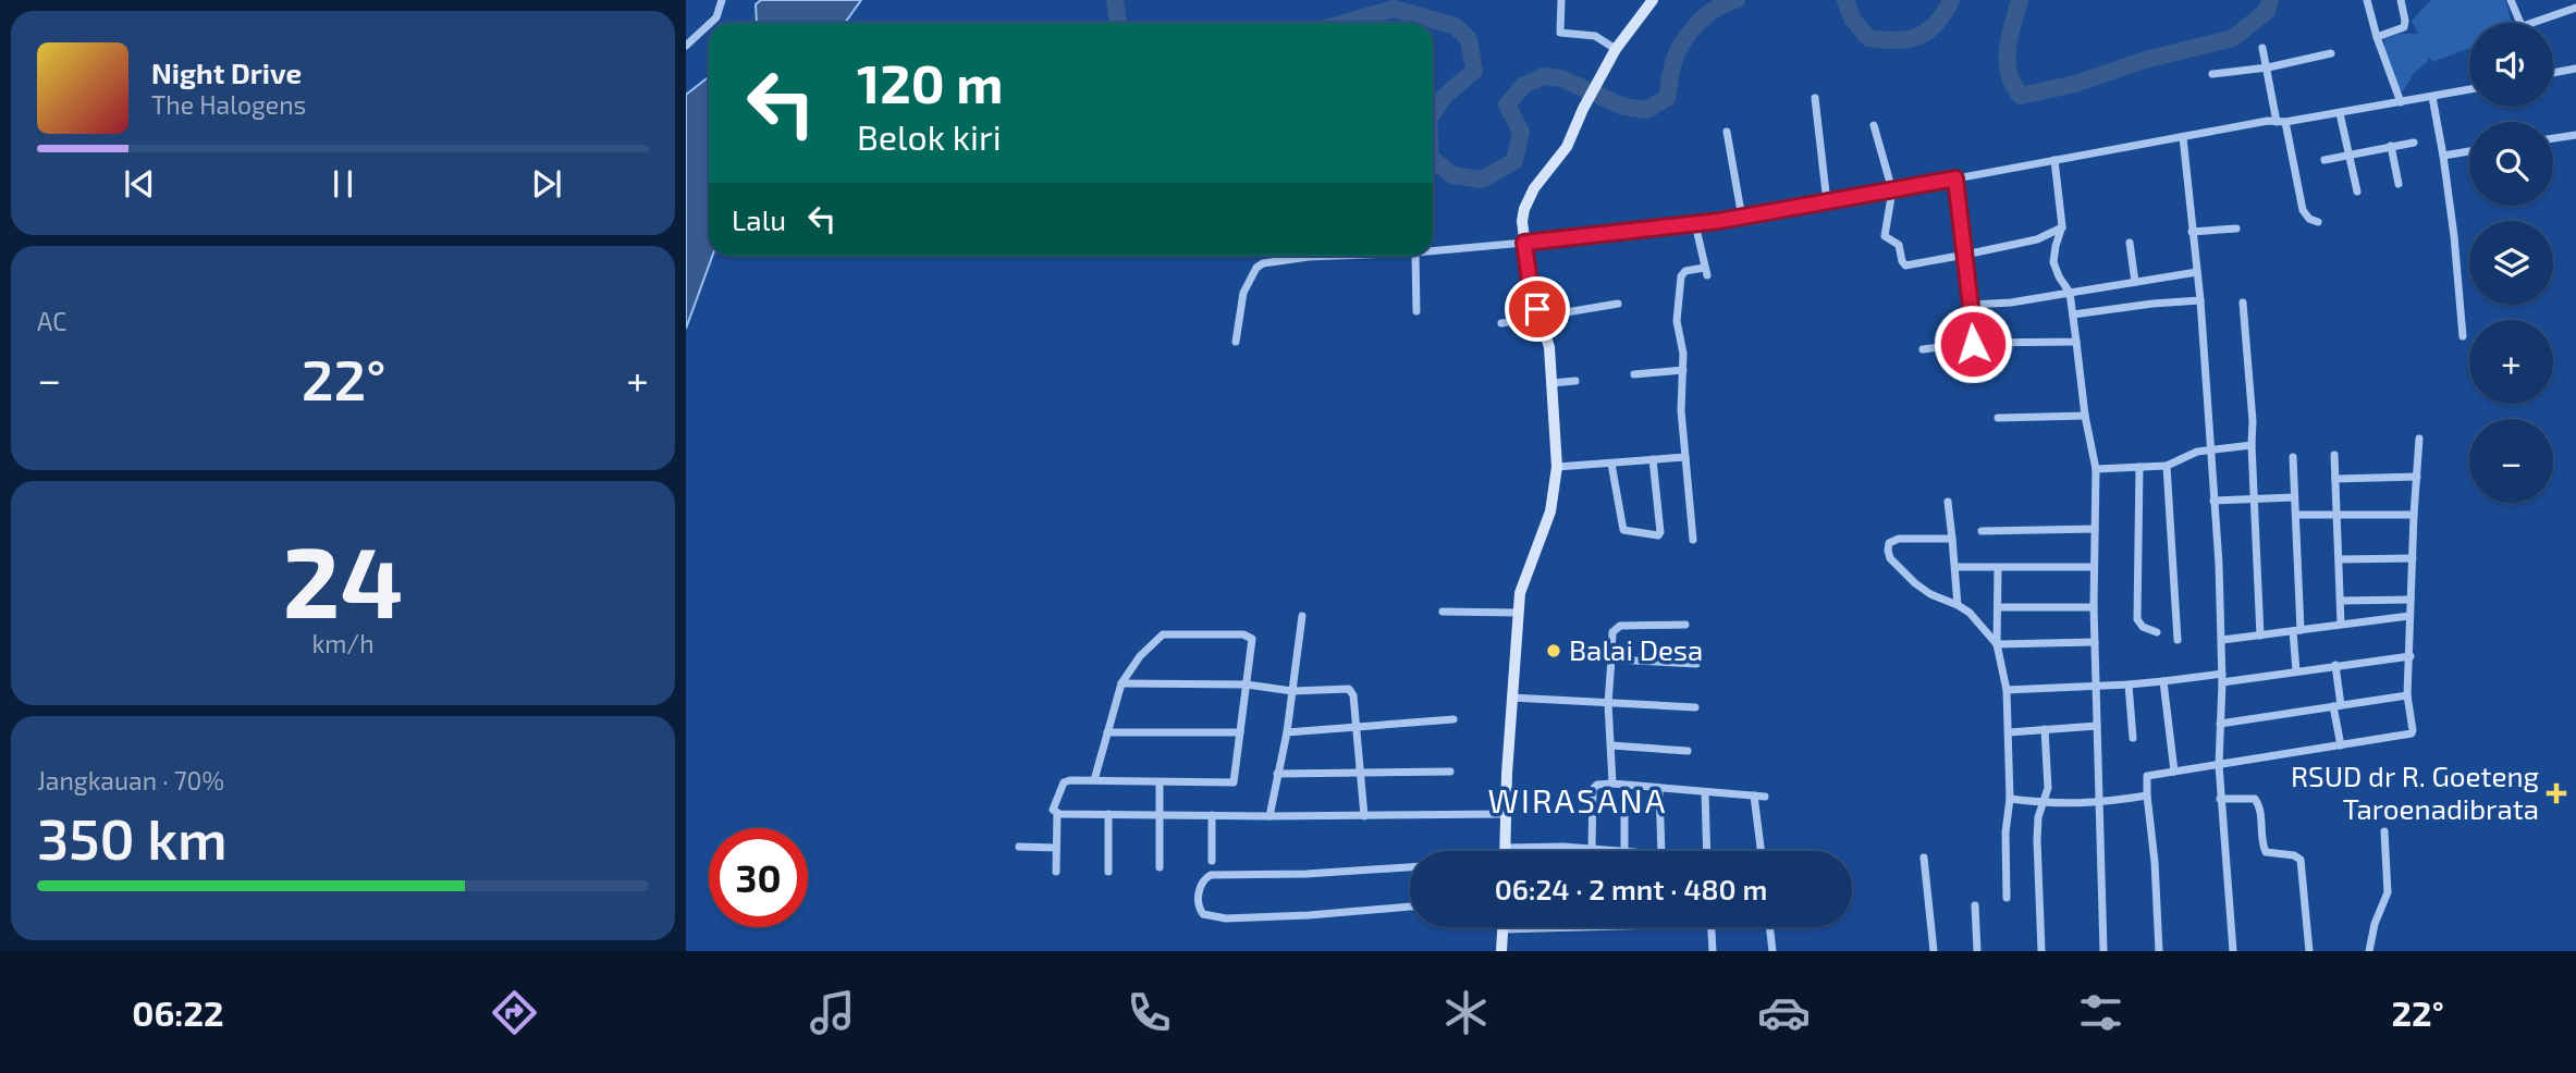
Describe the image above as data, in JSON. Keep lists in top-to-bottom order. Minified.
{"districts":["WIRASANA"],"places":{"other":["Balai Desa"],"health":["RSUD dr R. Goeteng Taroenadibrata"]},"page":{"map_buttons":["+","−"],"turn":["120 m","Belok kiri"],"song":["Night Drive","The Halogens"],"then":"Lalu","tile":["AC",["24","km/h"],["Jangkauan · 70%","350 km"]],"heat":["−","22°","+"],"limit":"30","trip":"06:24 · 2 mnt · 480 m","tabs":["06:22","22°"]}}
